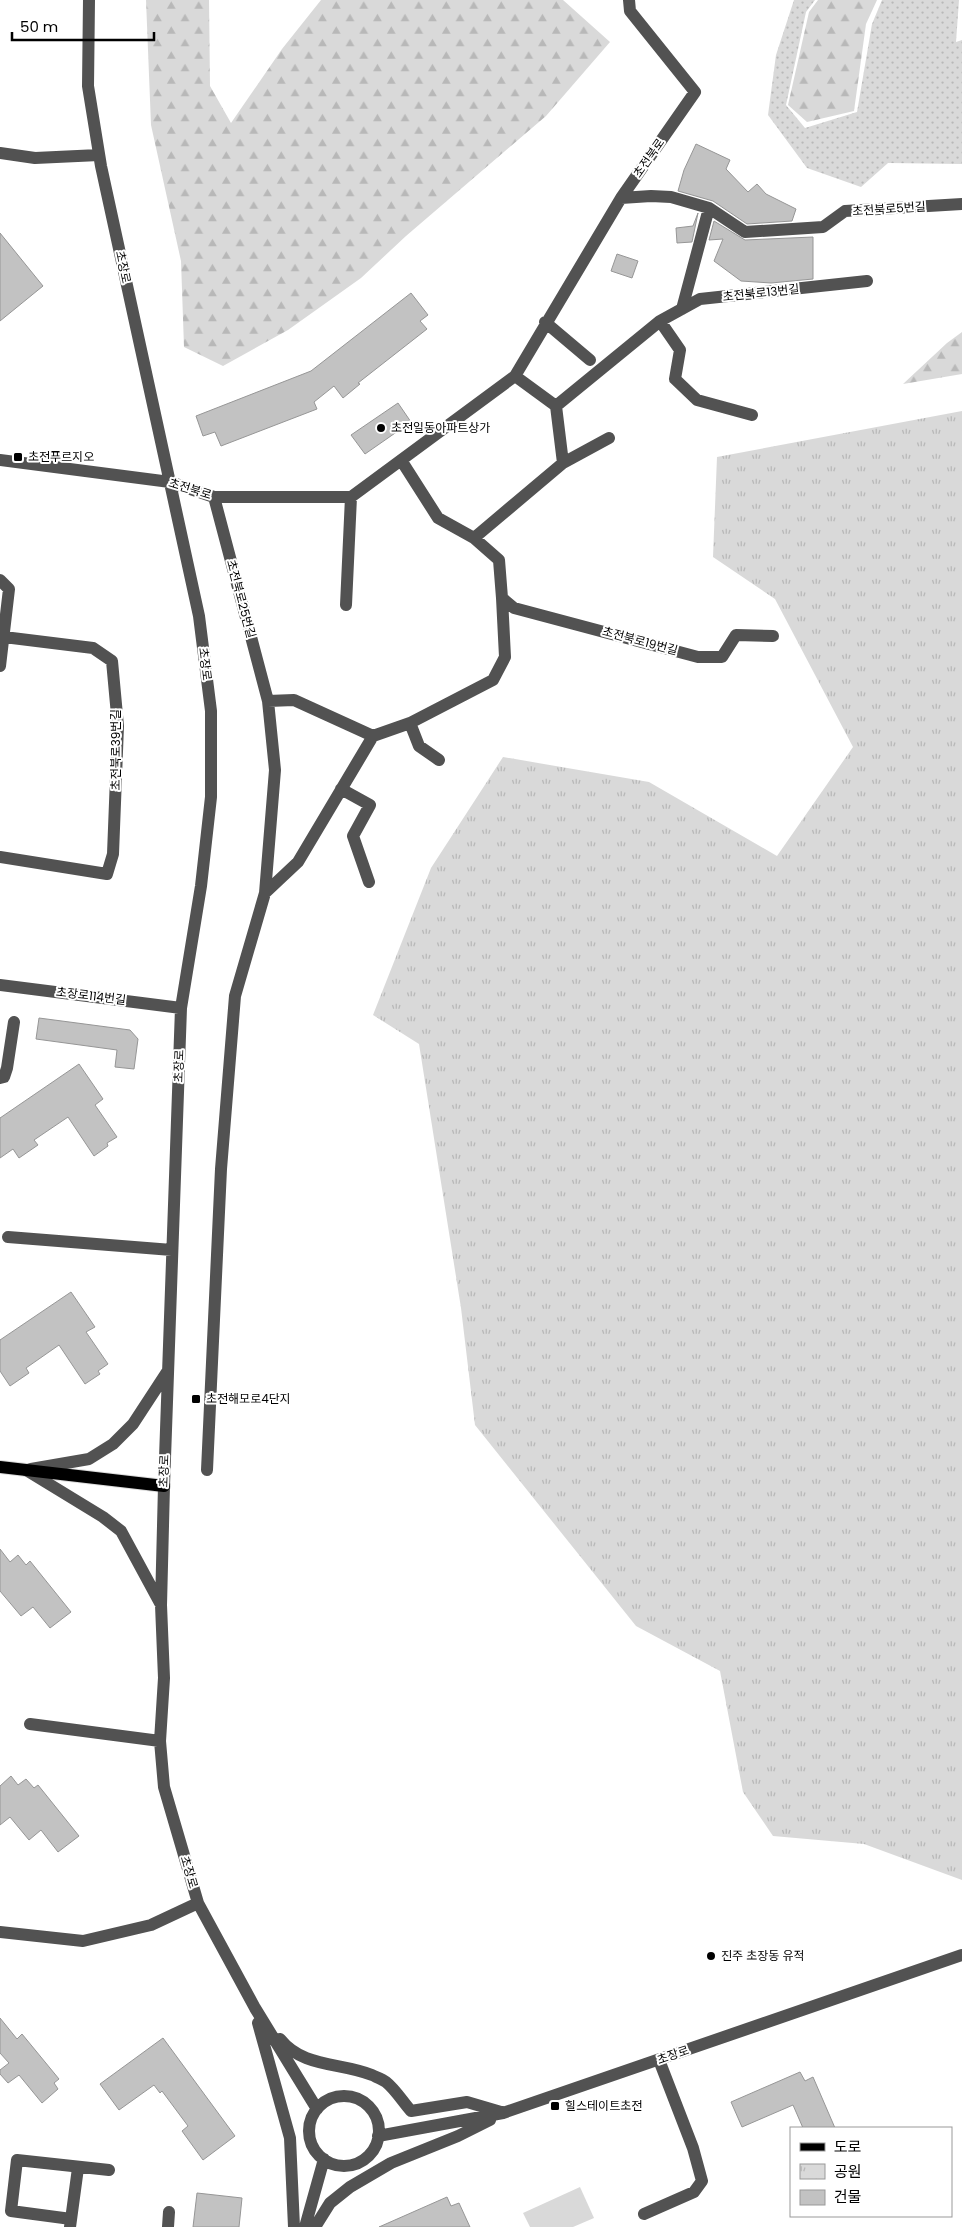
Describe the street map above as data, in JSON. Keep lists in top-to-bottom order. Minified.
{"streets":{"street":["초전북로","초전북로5번길","초장로","초전북로13번길","초전북로25번길","초전북로19번길","초전북로39번길","초장로114번길"]},"crossings":[["초전북로","초전북로5번길"],["초전북로","초장로"],["초전북로","초전북로25번길"],["초장로","초장로114번길"]],"places":{"other":["초전일동아파트상가","진주 초장동 유적"],"transit":["초전푸르지오","초전해모로4단지","힐스테이트초전"]},"legend":["도로","공원","건물"],"scale_bar":"50 m"}
